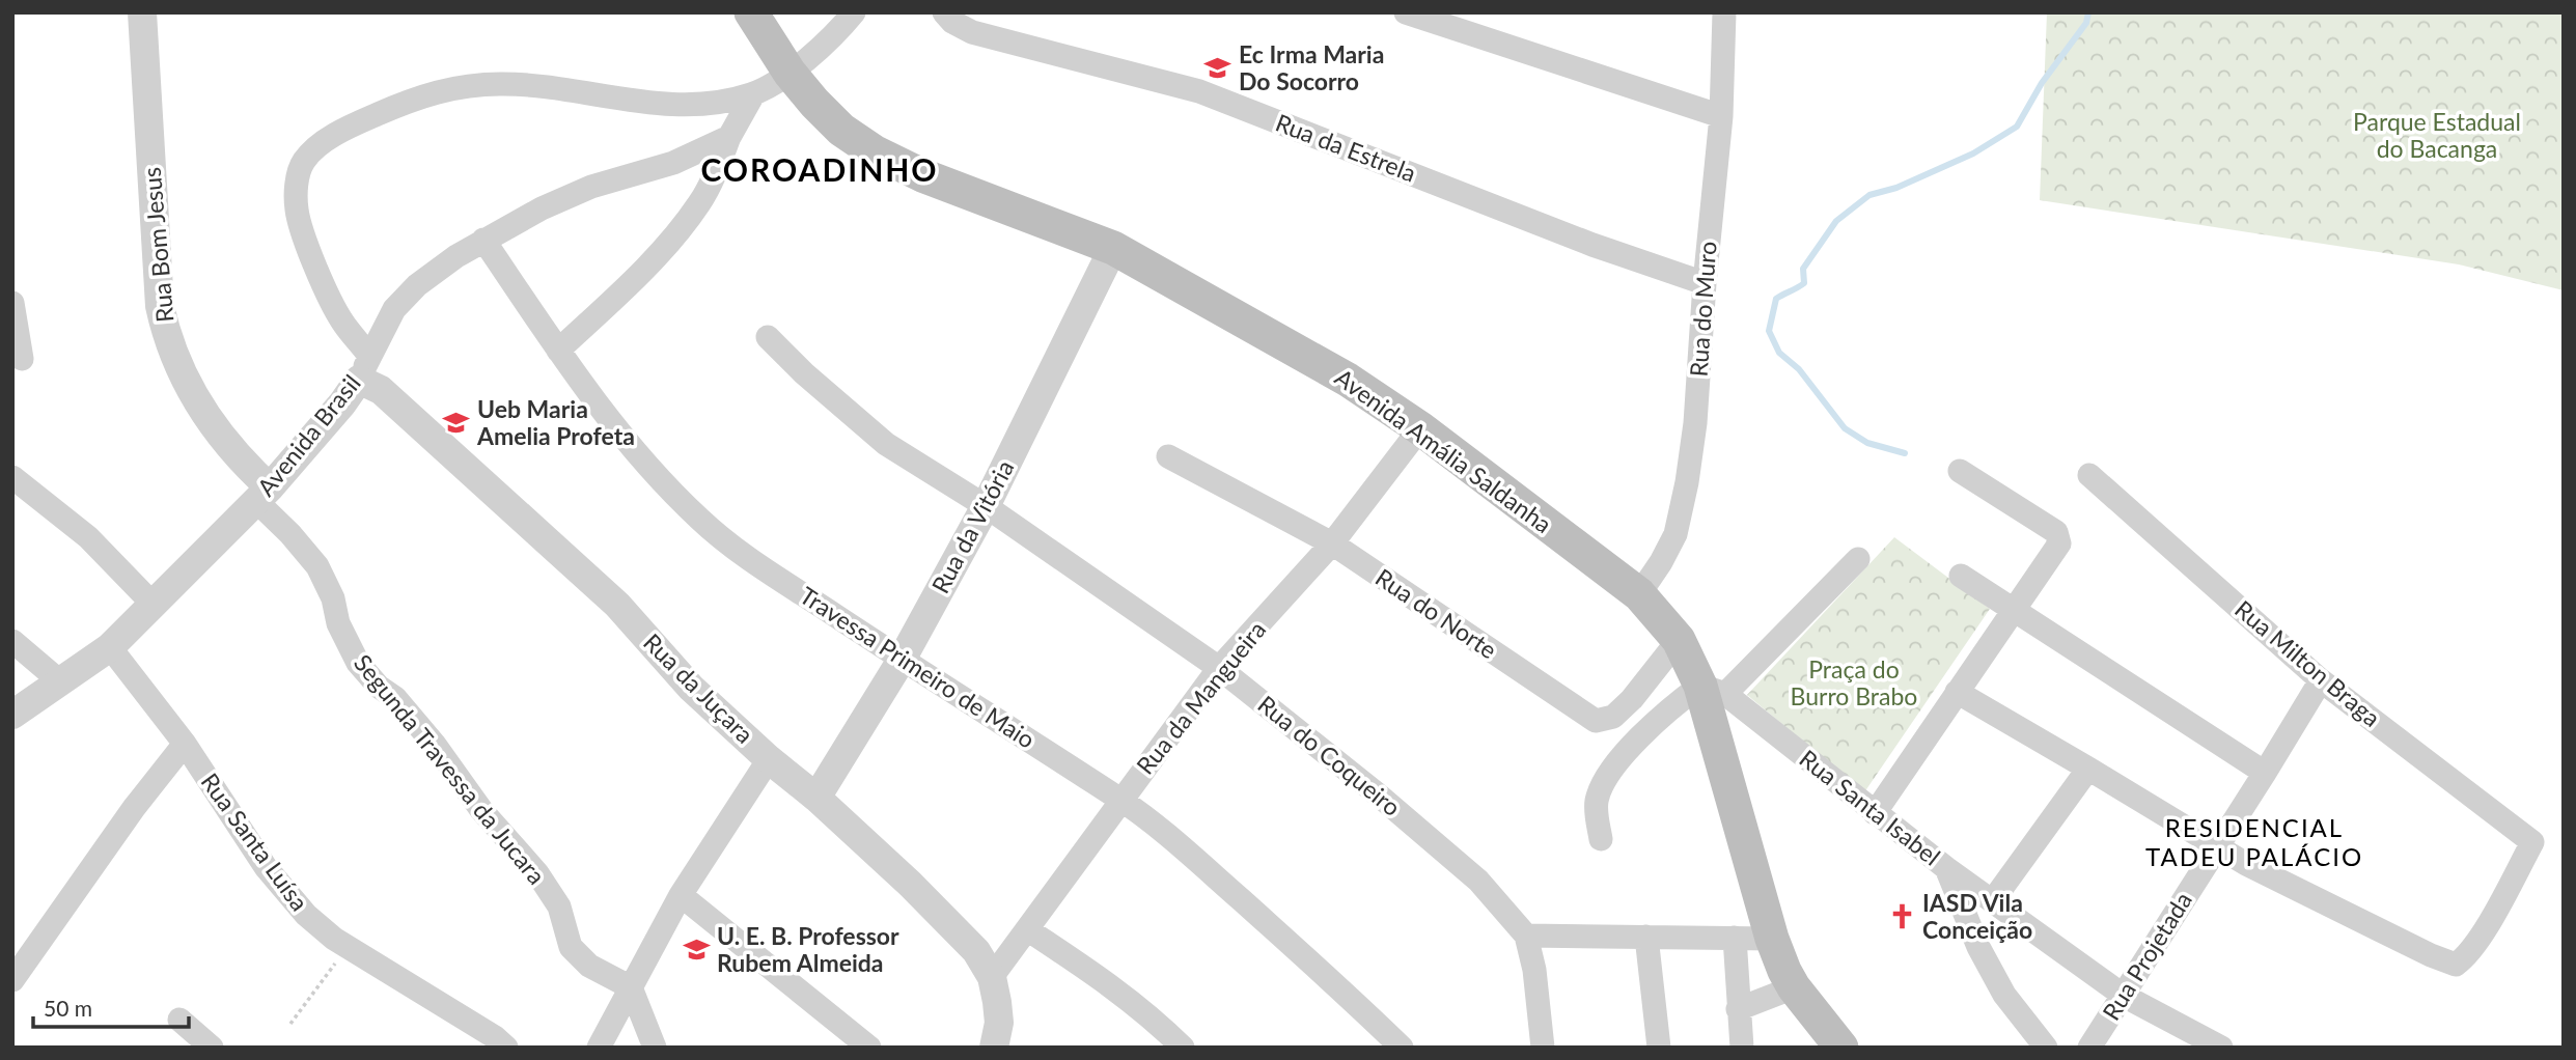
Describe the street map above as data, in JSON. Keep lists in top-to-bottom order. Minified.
{"streets":{"main road":["Avenida Amália Saldanha"],"street":["Rua da Estrela","Rua Bom Jesus","Rua do Muro","Avenida Brasil","Rua da Vitória","Rua do Norte","Rua Milton Braga","Travessa Primeiro de Maio","Rua da Juçara","Rua da Mangueira","Rua do Coqueiro","Segunda Travessa da Jucara","Rua Santa Isabel","Rua Santa Luísa","Rua Projetada"]},"crossings":[["Rua da Estrela","Rua do Muro"],["Rua Bom Jesus","Avenida Brasil"],["Rua Bom Jesus","Segunda Travessa da Jucara"],["Rua do Muro","Avenida Amália Saldanha"],["Avenida Brasil","Travessa Primeiro de Maio"],["Avenida Brasil","Rua da Juçara"],["Avenida Brasil","Segunda Travessa da Jucara"],["Avenida Brasil","Rua Santa Luísa"],["Avenida Amália Saldanha","Rua da Vitória"],["Avenida Amália Saldanha","Rua do Norte"],["Avenida Amália Saldanha","Rua da Mangueira"],["Avenida Amália Saldanha","Rua Santa Isabel"],["Rua da Vitória","Travessa Primeiro de Maio"],["Rua da Vitória","Rua da Juçara"],["Rua da Vitória","Rua do Coqueiro"],["Rua do Norte","Rua da Mangueira"],["Rua Milton Braga","Rua Projetada"],["Travessa Primeiro de Maio","Rua da Mangueira"],["Rua da Juçara","Rua da Mangueira"],["Rua da Mangueira","Rua do Coqueiro"],["Rua Santa Isabel","Rua Projetada"]],"districts":["COROADINHO","RESIDENCIAL TADEU PALÁCIO"],"parks":["Parque Estadual do Bacanga","Praça do Burro Brabo"],"places":{"school or university":["Ec Irma Maria Do Socorro","Ueb Maria Amelia Profeta","U. E. B. Professor Rubem Almeida"],"church":["IASD Vila Conceição"]},"scale_bar":"50 m"}
